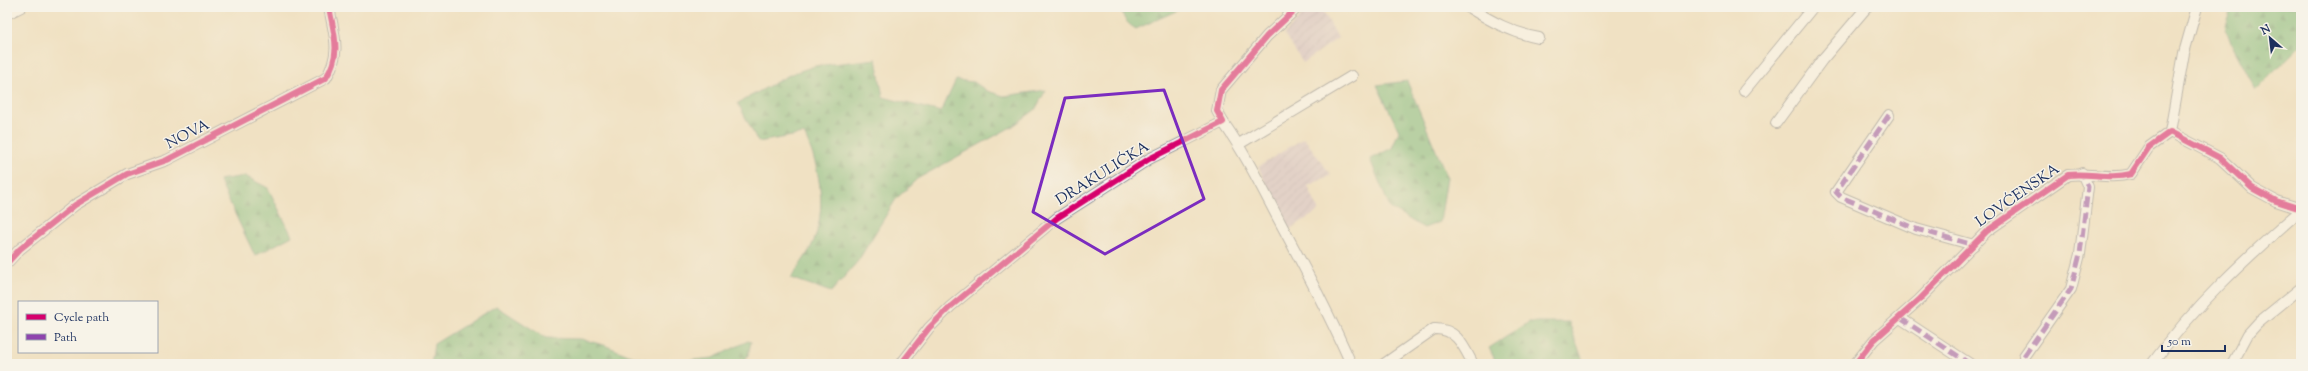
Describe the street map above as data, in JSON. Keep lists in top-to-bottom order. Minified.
{"streets":{"street":["NOVA","DRAKULIĆKA","LOVĆENSKA"]},"legend":["Cycle path","Path"],"scale_bar":"50 m","north":"top left"}
